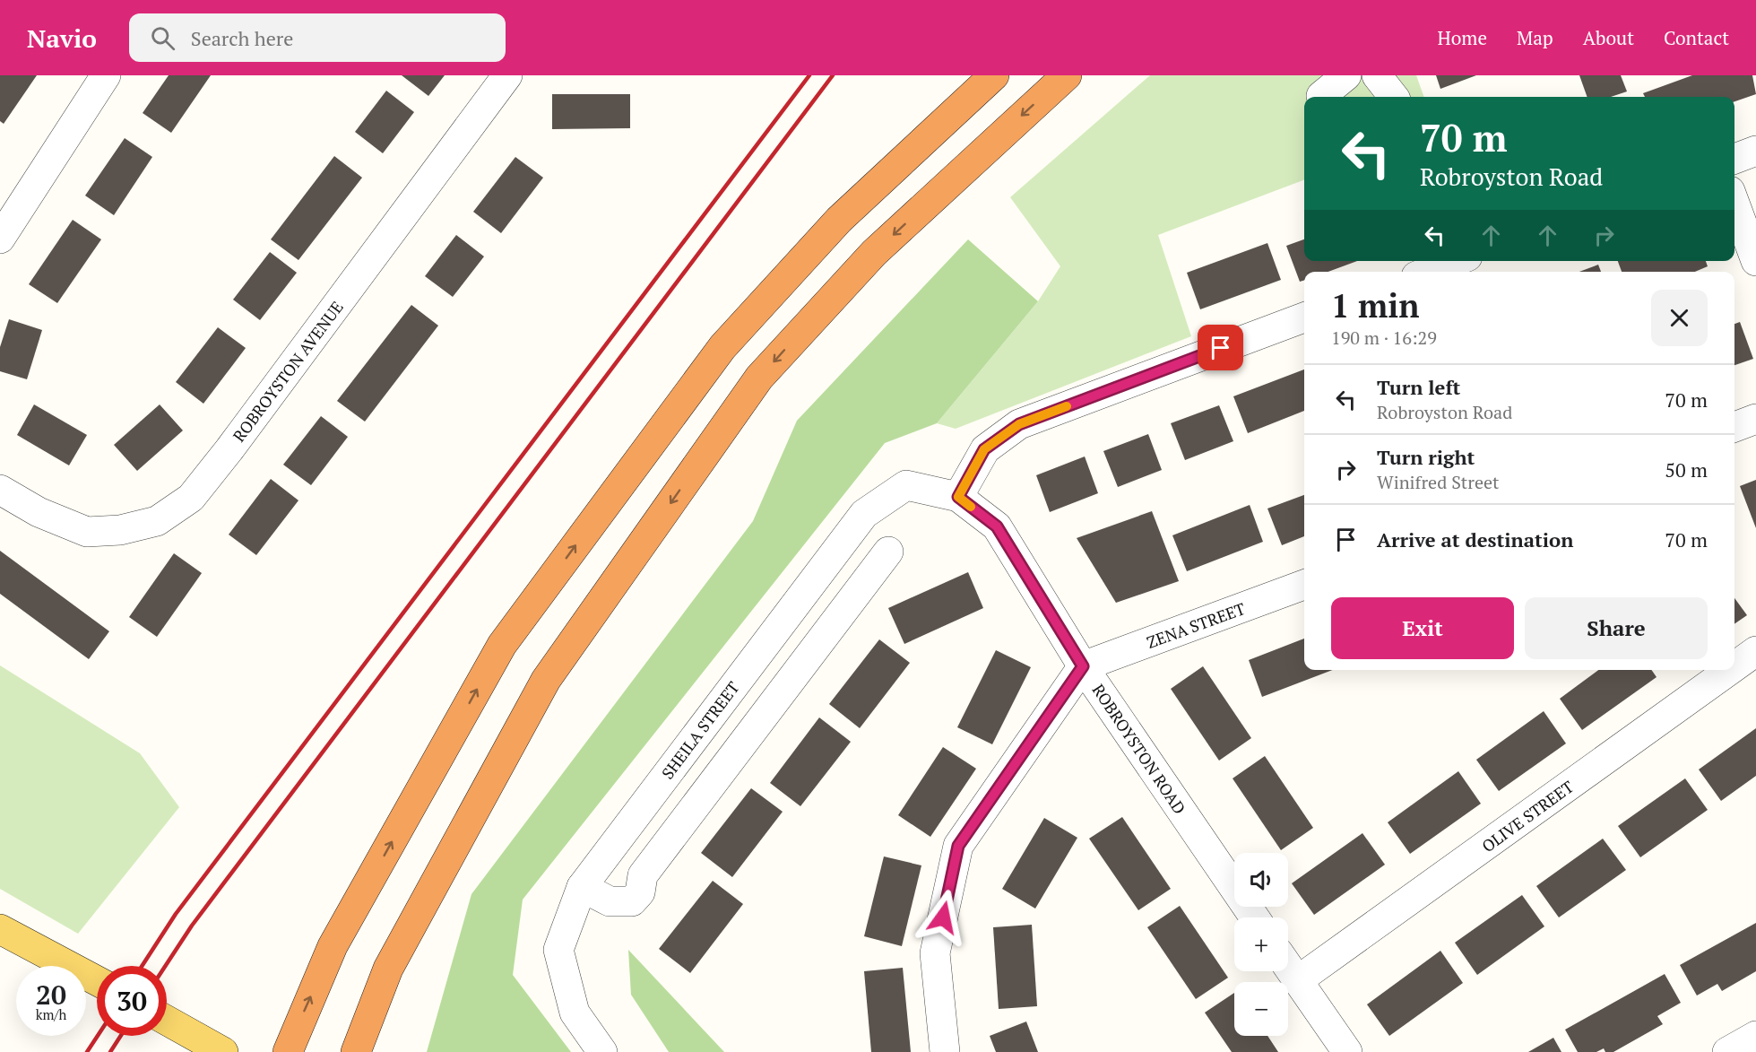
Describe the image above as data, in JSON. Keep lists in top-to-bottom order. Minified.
{"streets":{"street":["ROBROYSTON AVENUE","ZENA STREET","SHEILA STREET","ROBROYSTON ROAD","OLIVE STREET"]},"crossings":[["ZENA STREET","ROBROYSTON ROAD"],["SHEILA STREET","ROBROYSTON ROAD"]],"page":{"header":"Navio","search":"Search here","nav":["Home","Map","About","Contact"],"turn":["70 m","Robroyston Road"],"heading":["1 min","190 m · 16:29"],"list":[{"name":"Turn left","note":"Robroyston Road","value":"70 m"},{"name":"Turn right","note":"Winifred Street","value":"50 m"},{"name":"Arrive at destination","value":"70 m"}],"buttons":["Exit","Share"],"map_buttons":["+","−"],"speed":"20 km/h","limit":"30"}}
